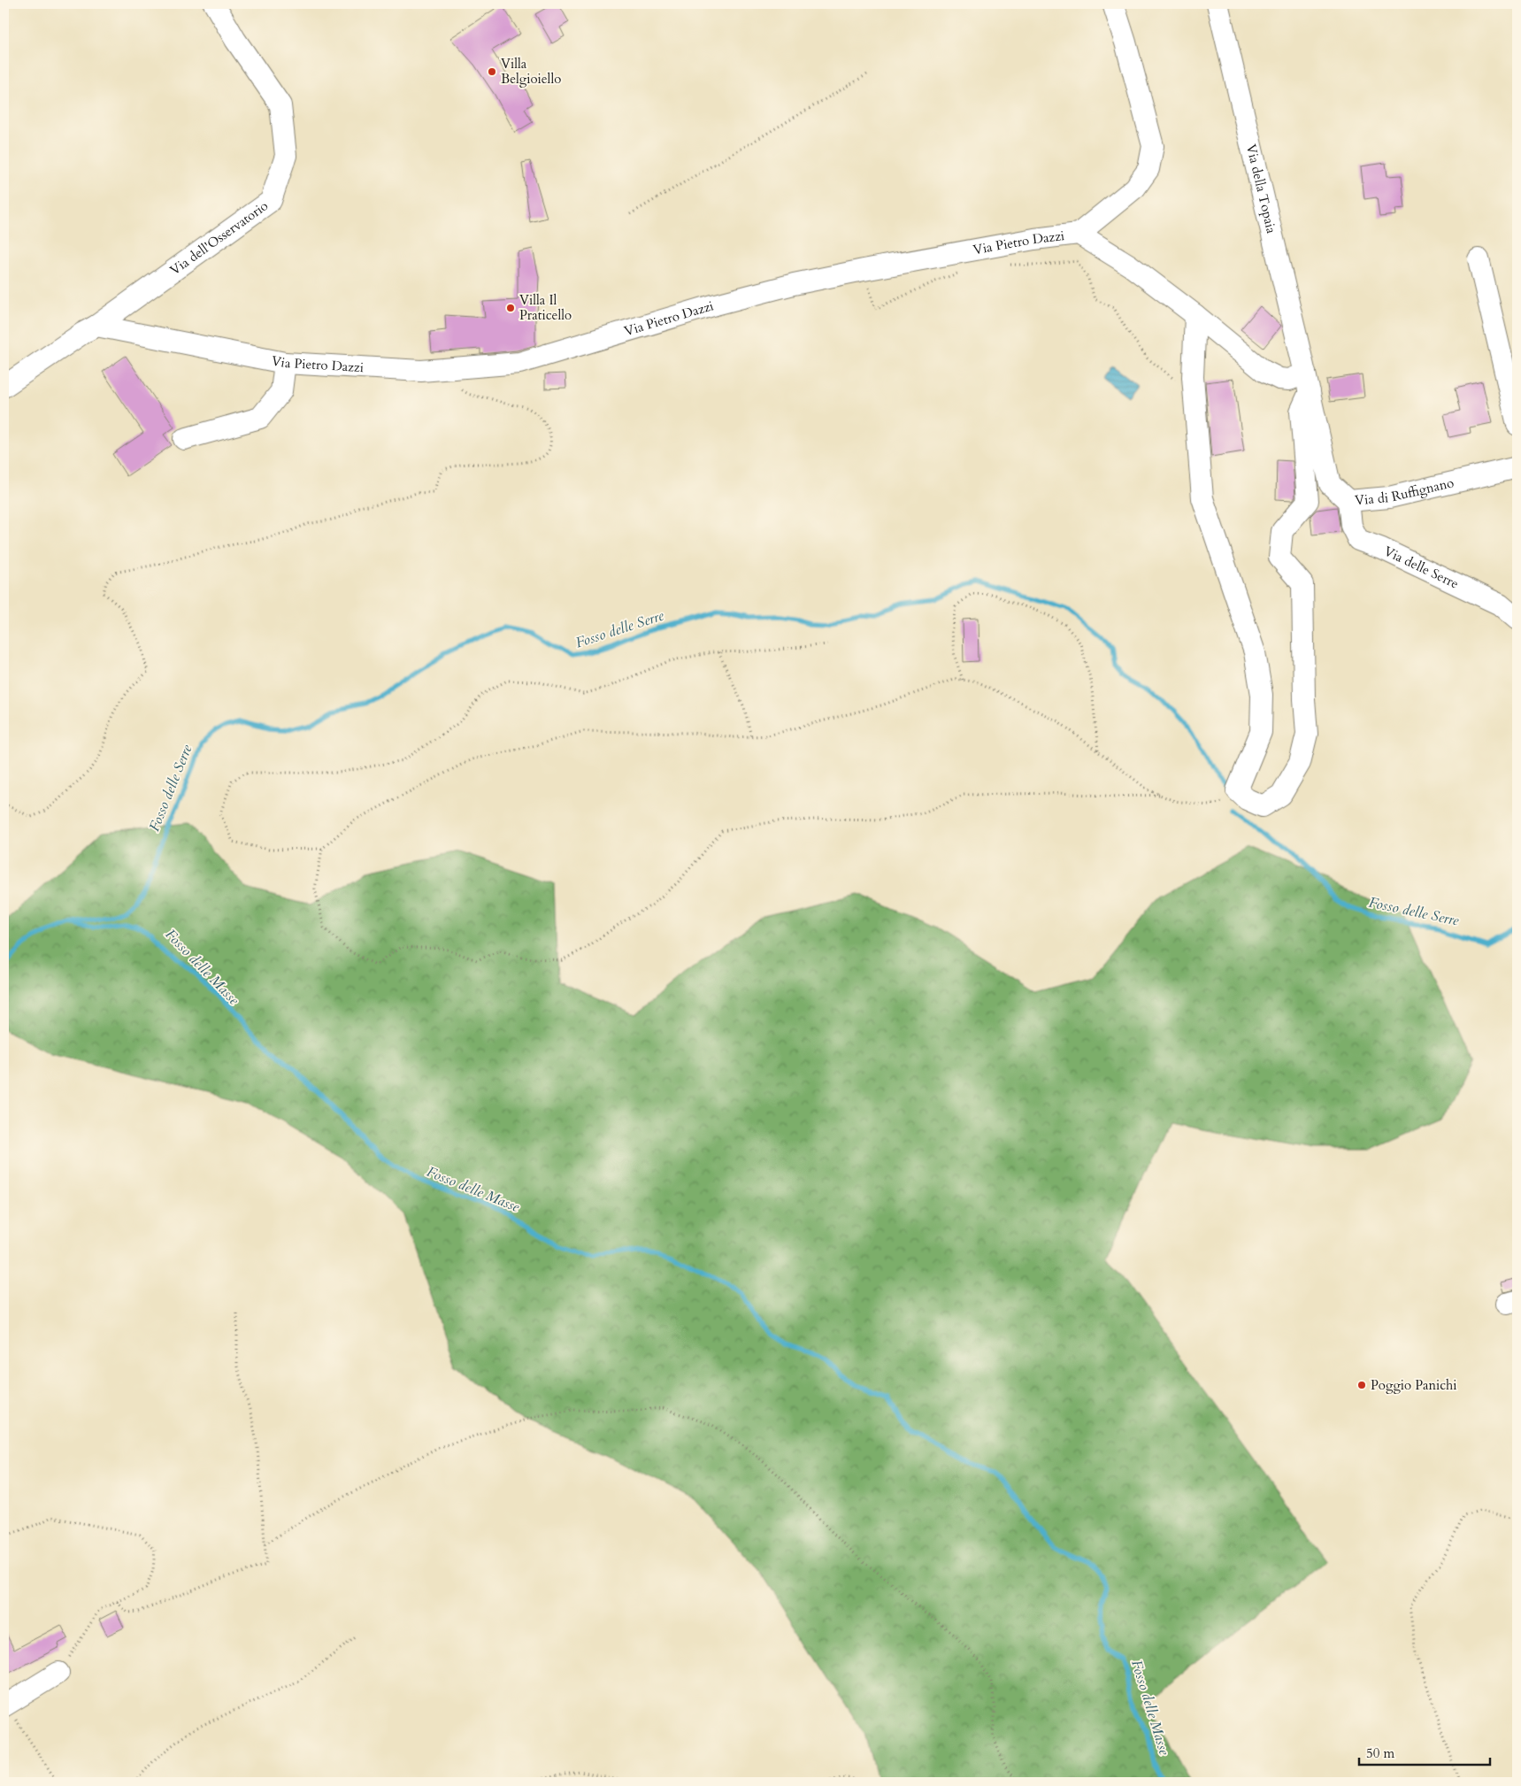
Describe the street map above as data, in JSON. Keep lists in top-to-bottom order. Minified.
{"streets":{"street":["Via della Topaia","Via dell'Osservatorio","Via Pietro Dazzi","Via di Ruffignano","Via delle Serre"]},"crossings":[["Via della Topaia","Via Pietro Dazzi"],["Via della Topaia","Via di Ruffignano"],["Via dell'Osservatorio","Via Pietro Dazzi"],["Via Pietro Dazzi","Via di Ruffignano"],["Via di Ruffignano","Via delle Serre"]],"water":["Fosso delle Serre","Fosso delle Masse"],"places":["Villa Belgioiello","Villa Il Praticello","Poggio Panichi"],"scale_bar":"50 m"}
